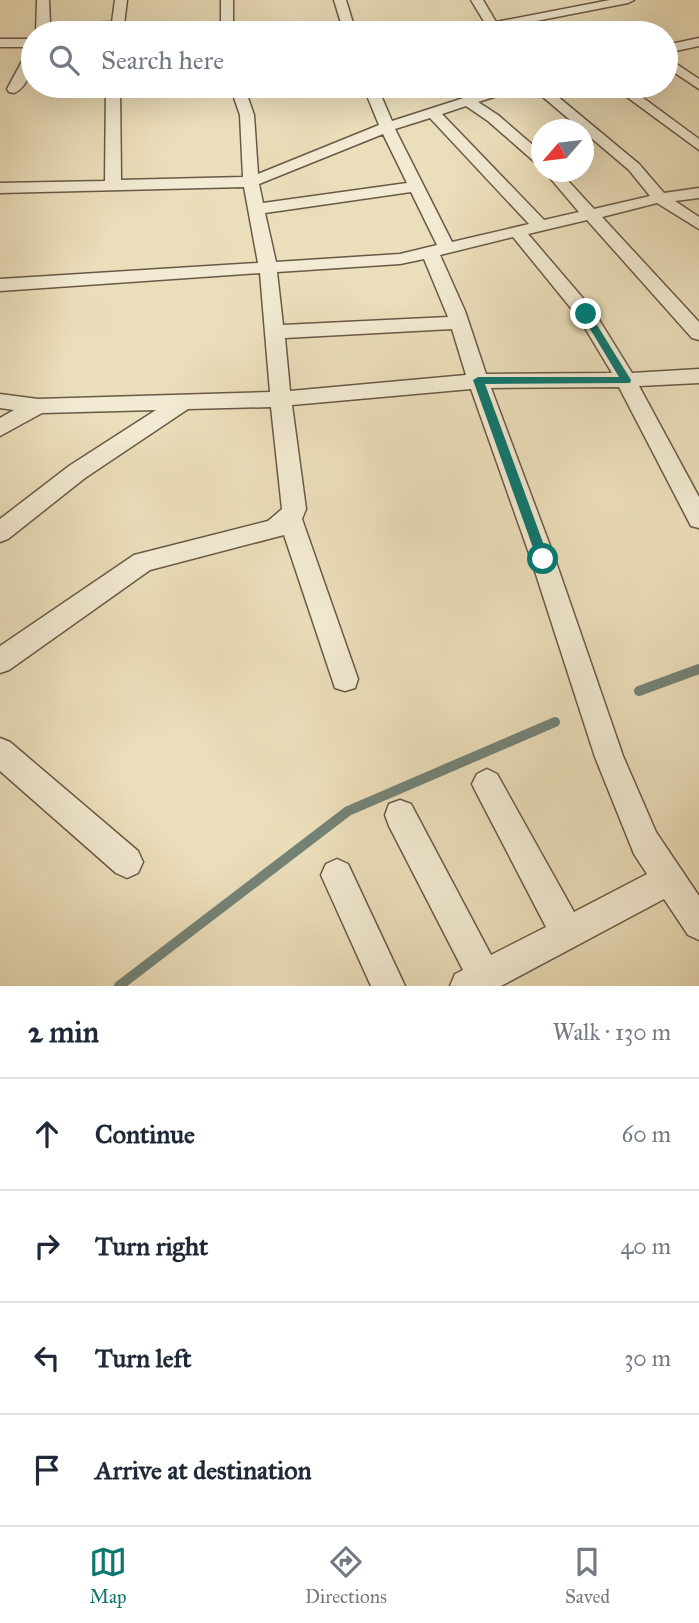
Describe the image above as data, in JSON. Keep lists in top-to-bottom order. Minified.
{"north":"bottom left","page":{"search":"Search here","heading":["2 min","Walk · 130 m"],"list":[["Continue","60 m"],["Turn right","40 m"],["Turn left","30 m"],"Arrive at destination"],"nav":["Map","Directions","Saved"]}}
